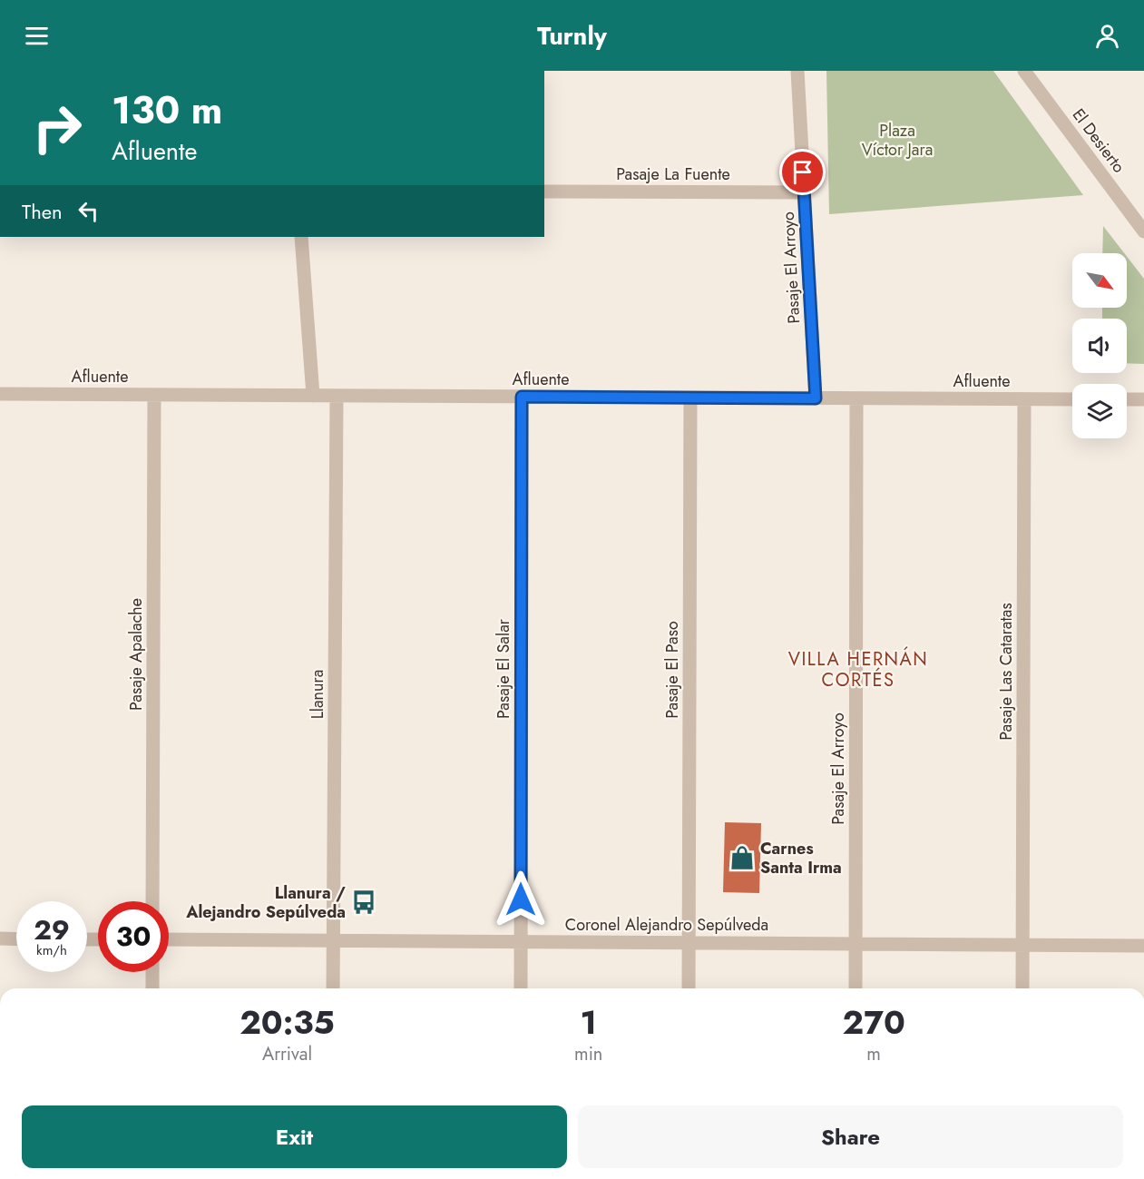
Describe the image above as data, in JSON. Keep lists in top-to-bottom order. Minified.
{"streets":{"street":["El Desierto","Pasaje La Fuente","Pasaje El Arroyo","Afluente","Pasaje Apalache","Pasaje El Salar","Pasaje El Paso","Pasaje Las Cataratas","Llanura","Coronel Alejandro Sepúlveda"]},"crossings":[["Pasaje La Fuente","Pasaje El Arroyo"],["Pasaje El Arroyo","Afluente"],["Pasaje El Arroyo","Coronel Alejandro Sepúlveda"],["Afluente","Pasaje Apalache"],["Afluente","Pasaje El Salar"],["Afluente","Pasaje El Paso"],["Afluente","Pasaje Las Cataratas"],["Afluente","Llanura"],["Pasaje El Salar","Coronel Alejandro Sepúlveda"],["Pasaje El Paso","Coronel Alejandro Sepúlveda"],["Pasaje Las Cataratas","Coronel Alejandro Sepúlveda"],["Llanura","Coronel Alejandro Sepúlveda"]],"districts":["VILLA HERNÁN CORTÉS"],"parks":["Plaza Víctor Jara"],"places":{"shop":["Carnes Santa Irma"],"bus stop":["Llanura / Alejandro Sepúlveda"]},"north":"bottom right","page":{"header":"Turnly","turn":["130 m","Afluente"],"then":"Then","speed":"29 km/h","limit":"30","eta":["20:35","Arrival","1","min","270","m"],"buttons":["Exit","Share"]}}
